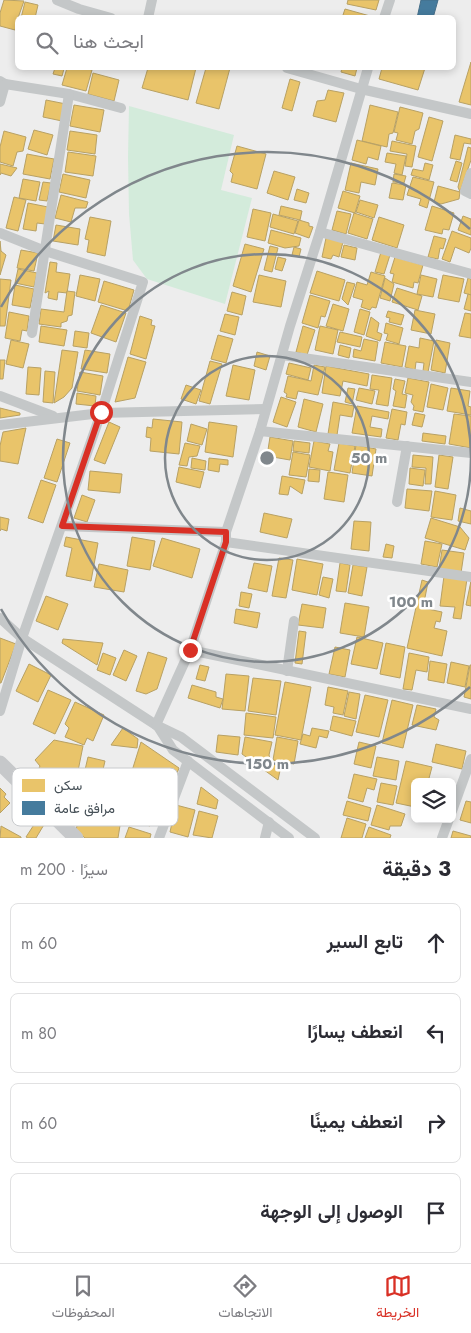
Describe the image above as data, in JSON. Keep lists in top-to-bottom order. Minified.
{"legend":["سكن","مرافق عامة"],"page":{"search":"ابحث هنا","heading":["3 دقيقة","سيرًا · 200 m"],"list":[["تابع السير","60 m"],["انعطف يسارًا","80 m"],["انعطف يمينًا","60 m"],"الوصول إلى الوجهة"],"nav":["الخريطة","الاتجاهات","المحفوظات"]},"rings":["50 m","100 m","150 m"]}
